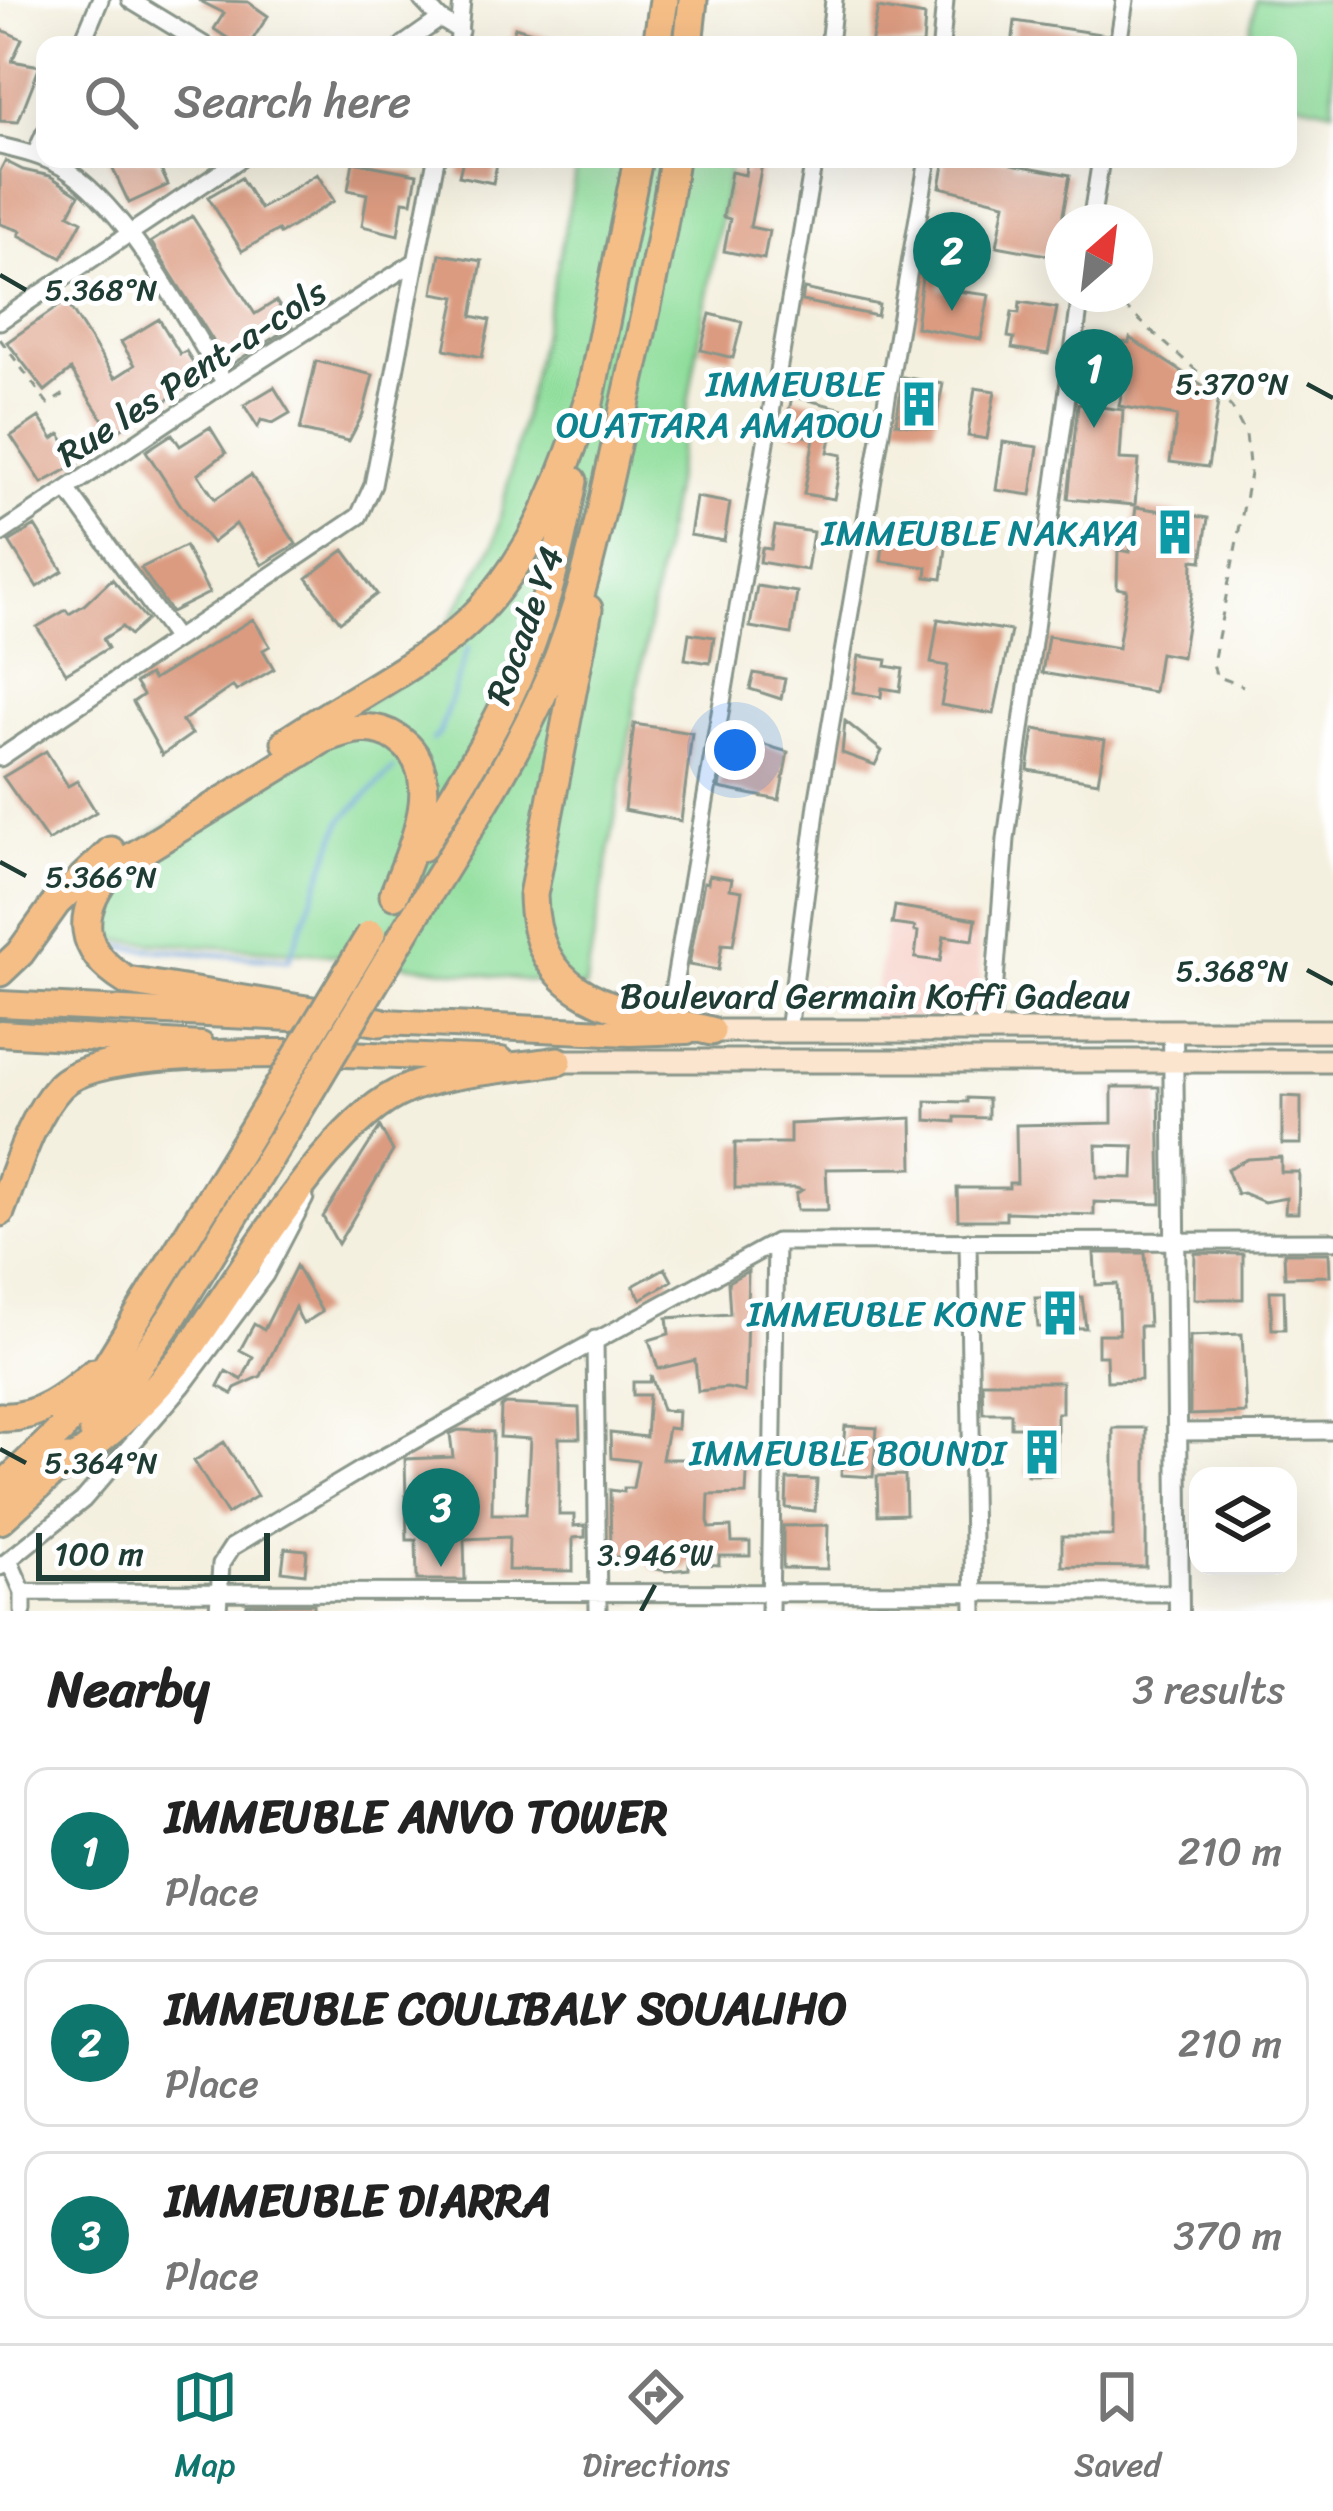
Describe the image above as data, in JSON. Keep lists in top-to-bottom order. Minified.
{"streets":{"highway":["Rocade Y4"],"main road":["Boulevard Germain Koffi Gadeau"],"street":["Rue les Pent-a-cols"]},"places":{"building":["IMMEUBLE OUATTARA AMADOU","IMMEUBLE NAKAYA","IMMEUBLE KONE","IMMEUBLE BOUNDI"]},"scale_bar":"100 m","north":"top right","page":{"search":"Search here","pins":["2","1","3"],"scale":"100 m","heading":["Nearby","3 results"],"list":[{"mark":"1","name":"IMMEUBLE ANVO TOWER","note":"Place","value":"210 m"},{"mark":"2","name":"IMMEUBLE COULIBALY SOUALIHO","note":"Place","value":"210 m"},{"mark":"3","name":"IMMEUBLE DIARRA","note":"Place","value":"370 m"}],"nav":["Map","Directions","Saved"]},"coordinates":["5.368°N","5.370°N","5.366°N","5.364°N","3.946°W"]}
